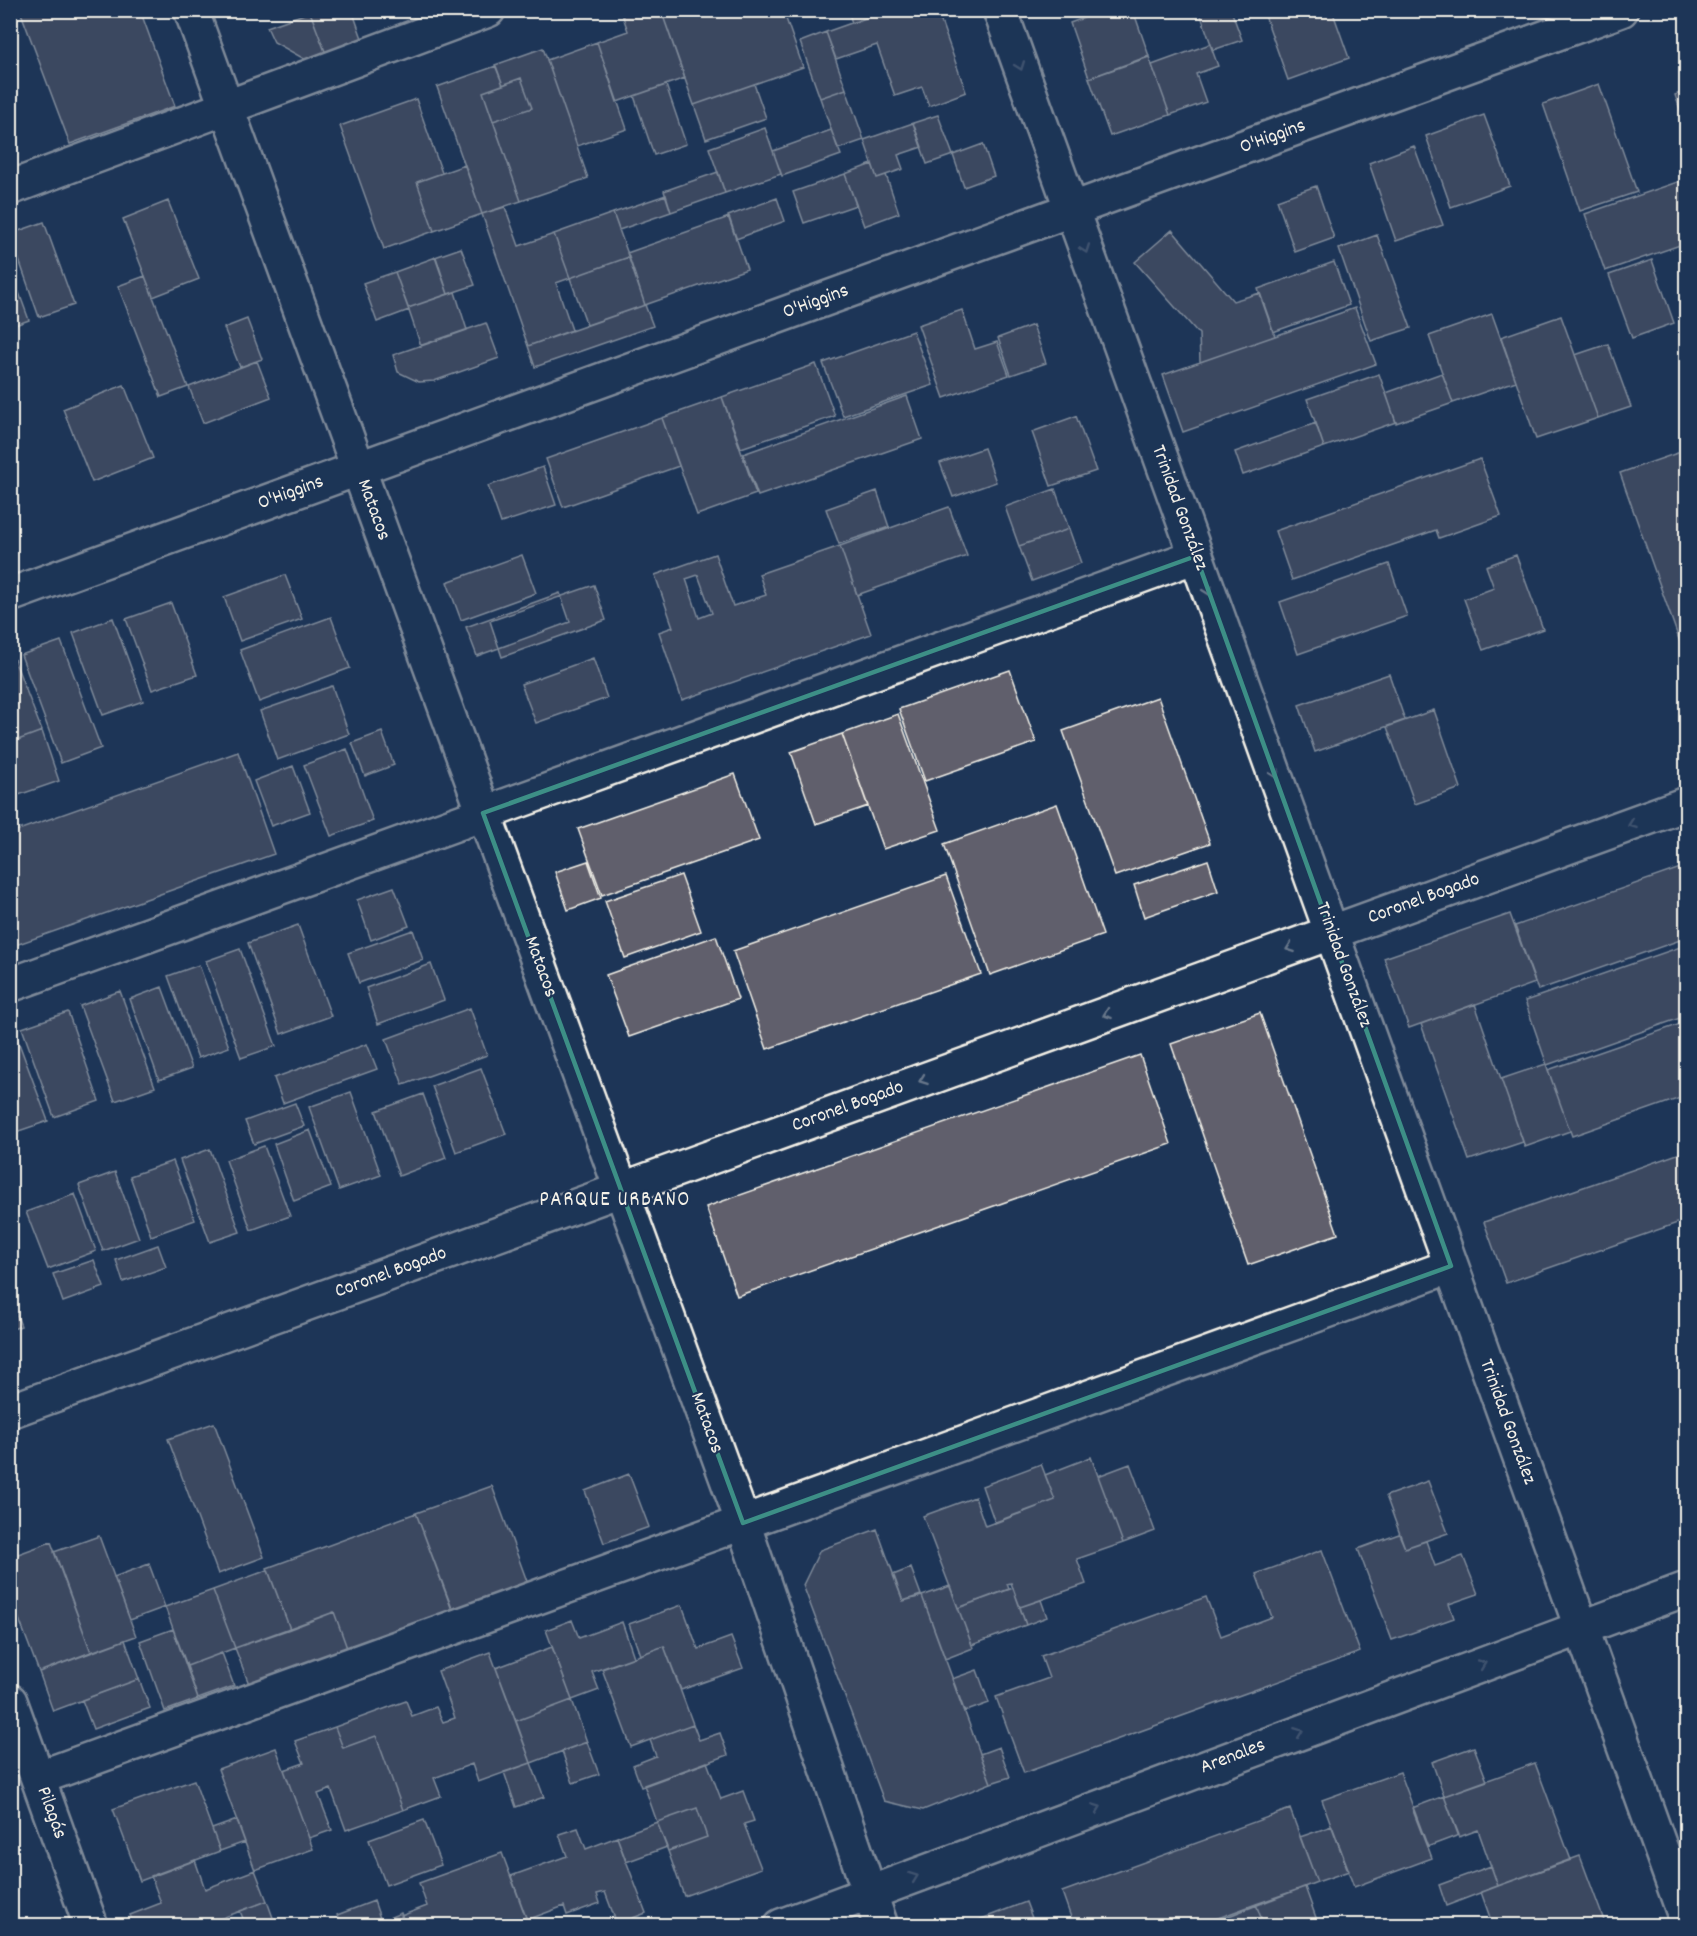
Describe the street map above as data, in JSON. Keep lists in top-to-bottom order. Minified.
{"streets":{"street":["O'Higgins","Trinidad González","Matacos","Coronel Bogado","Arenales","Pilagás"]},"crossings":[["O'Higgins","Trinidad González"],["O'Higgins","Matacos"],["Trinidad González","Coronel Bogado"],["Trinidad González","Arenales"],["Matacos","Coronel Bogado"],["Matacos","Arenales"]],"one_way":["Trinidad González","Coronel Bogado","Arenales"],"districts":["PARQUE URBANO"]}
